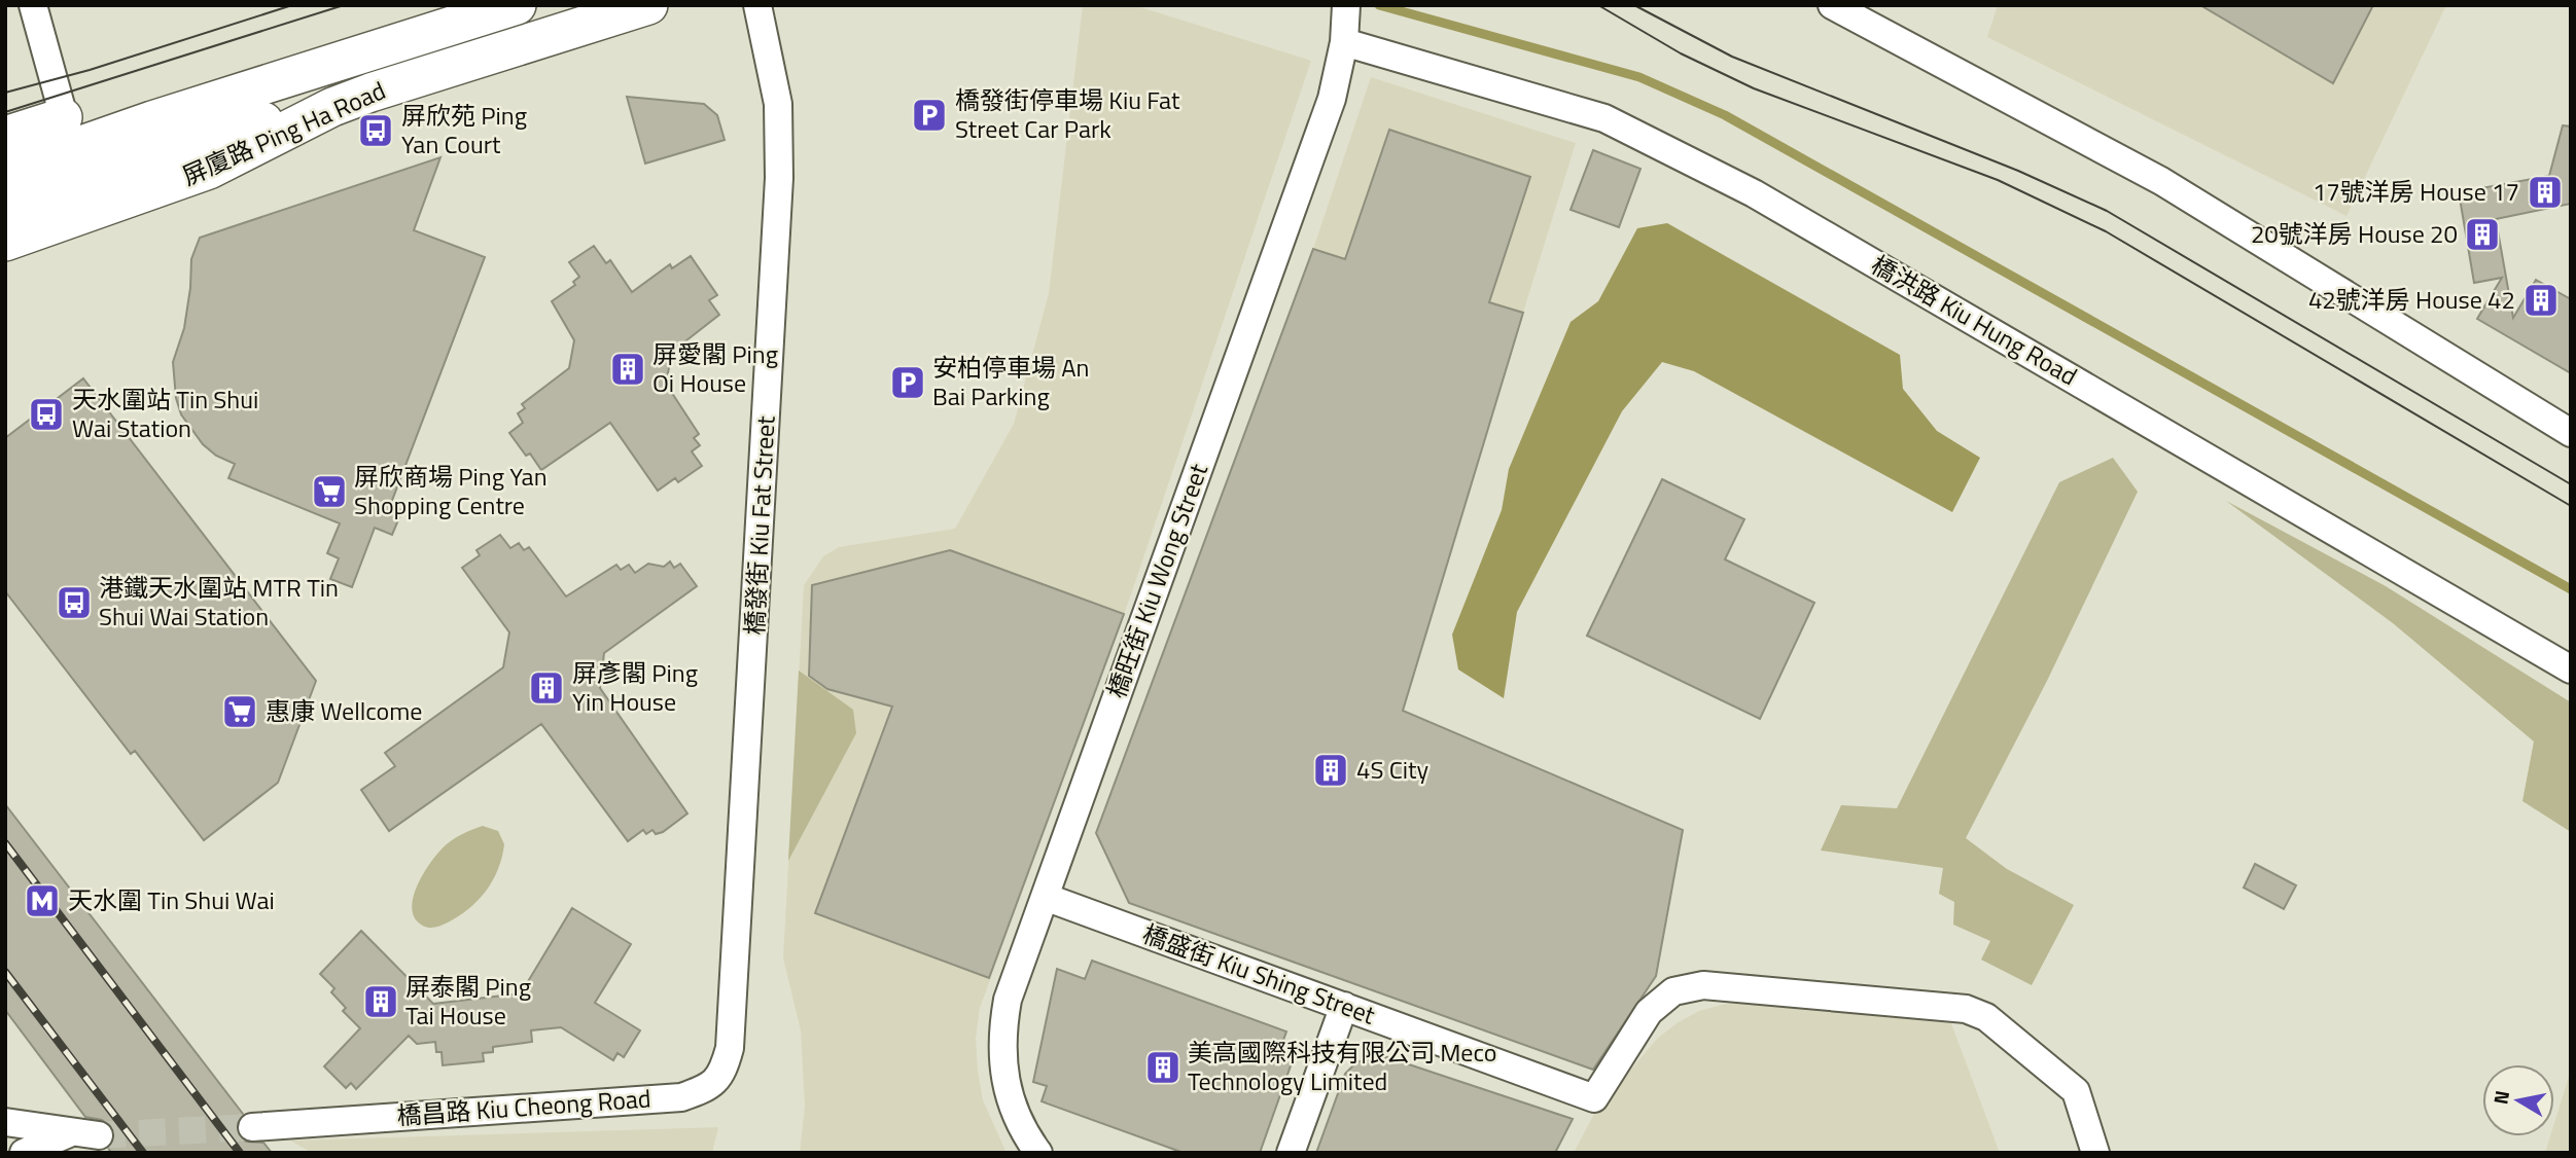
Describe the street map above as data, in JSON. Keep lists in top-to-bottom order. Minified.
{"streets":{"street":["屏廈路 Ping Ha Road","橋洪路 Kiu Hung Road","橋發街 Kiu Fat Street","橋旺街 Kiu Wong Street","橋盛街 Kiu Shing Street","橋昌路 Kiu Cheong Road"]},"crossings":[["橋洪路 Kiu Hung Road","橋旺街 Kiu Wong Street"],["橋發街 Kiu Fat Street","橋昌路 Kiu Cheong Road"],["橋旺街 Kiu Wong Street","橋盛街 Kiu Shing Street"]],"places":{"parking":["橋發街停車場 Kiu Fat Street Car Park","安柏停車場 An Bai Parking"],"bus stop":["屏欣苑 Ping Yan Court","天水圍站 Tin Shui Wai Station","港鐵天水圍站 MTR Tin Shui Wai Station"],"building":["17號洋房 House 17","20號洋房 House 20","42號洋房 House 42","屏愛閣 Ping Oi House","屏彥閣 Ping Yin House","4S City","屏泰閣 Ping Tai House","美高國際科技有限公司 Meco Technology Limited"],"supermarket":["屏欣商場 Ping Yan Shopping Centre","惠康 Wellcome"],"metro station":["天水圍 Tin Shui Wai"]},"north":"left"}
